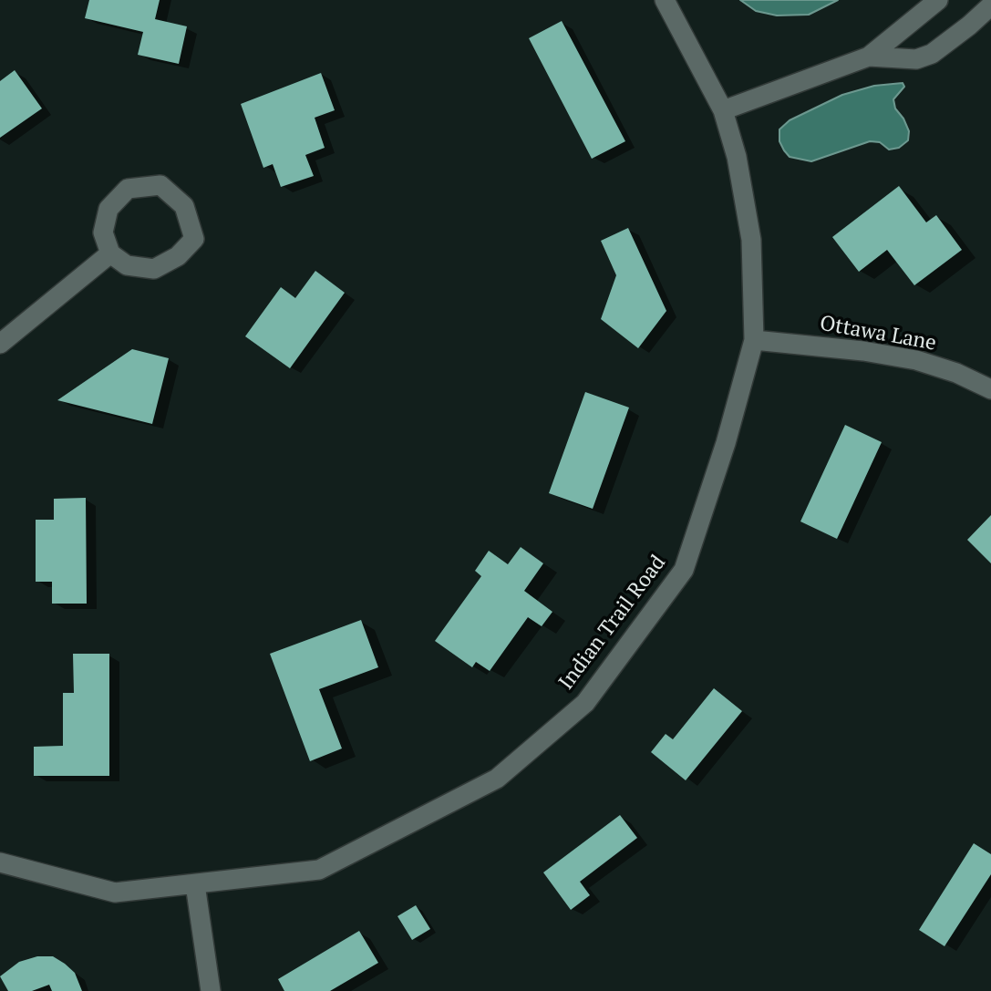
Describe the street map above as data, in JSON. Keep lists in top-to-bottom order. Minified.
{"streets":{"street":["Ottawa Lane","Indian Trail Road"]},"crossings":[["Ottawa Lane","Indian Trail Road"]]}
